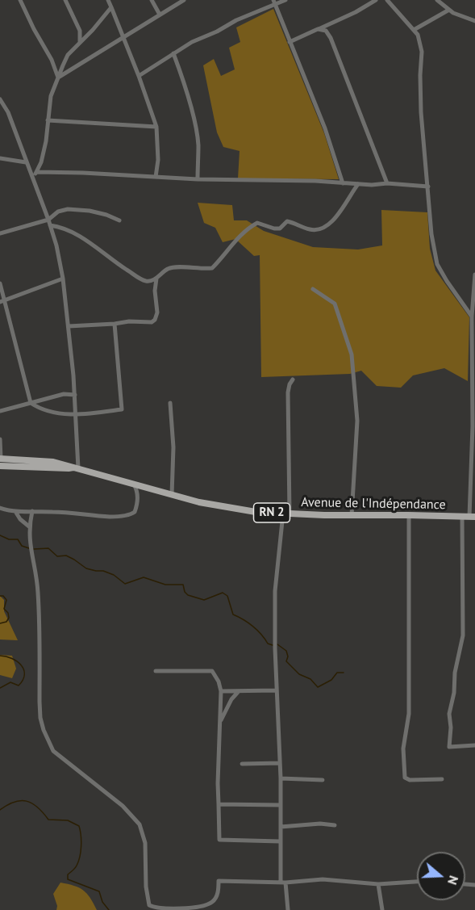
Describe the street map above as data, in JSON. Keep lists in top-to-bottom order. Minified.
{"streets":{"main road":["Avenue de l'Indépendance","RN 2"]},"north":"right"}
